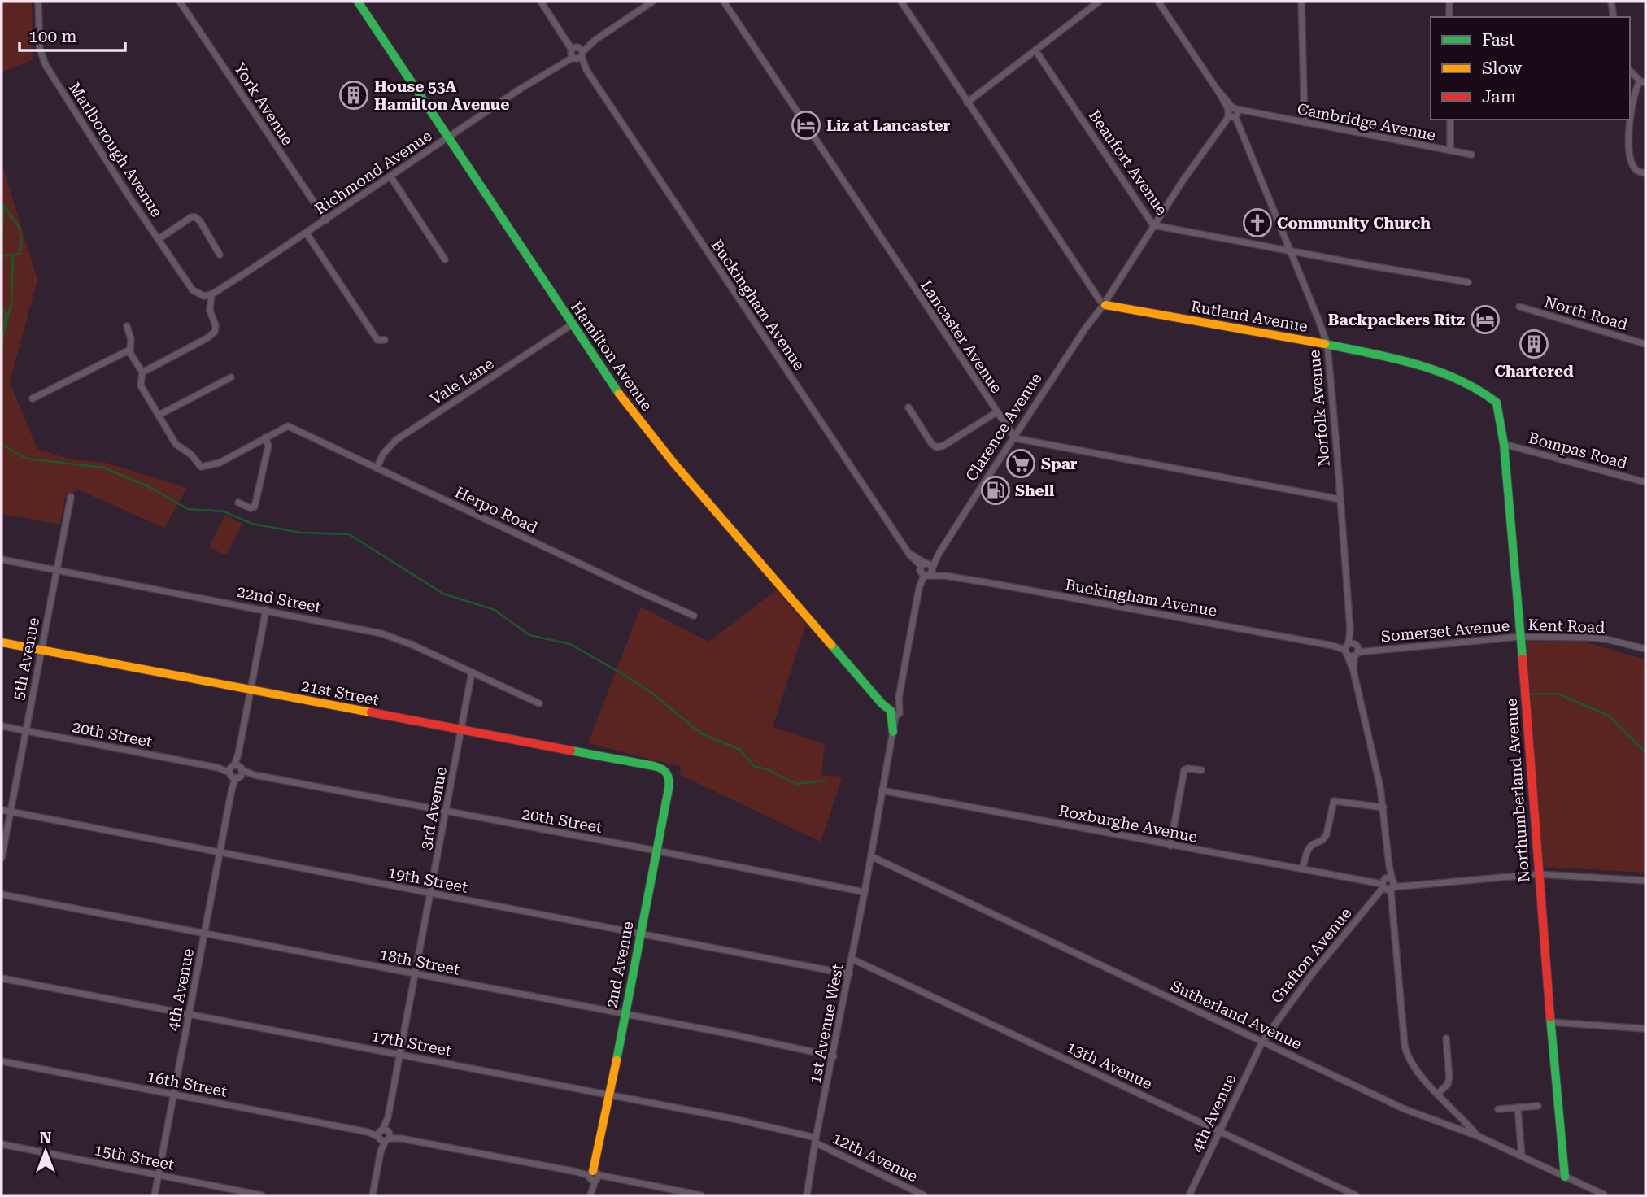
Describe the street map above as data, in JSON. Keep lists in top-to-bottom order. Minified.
{"streets":{"street":["York Avenue","Cambridge Avenue","Marlborough Avenue","Beaufort Avenue","Richmond Avenue","Buckingham Avenue","North Road","Rutland Avenue","Lancaster Avenue","Hamilton Avenue","Vale Lane","Norfolk Avenue","Clarence Avenue","Bompas Road","Herpo Road","22nd Street","Kent Road","Somerset Avenue","5th Avenue","21st Street","20th Street","Northumberland Avenue","3rd Avenue","Roxburghe Avenue","19th Street","Grafton Avenue","18th Street","2nd Avenue","4th Avenue","Sutherland Avenue","1st Avenue West","17th Street","13th Avenue","16th Street","15th Street","12th Avenue"]},"crossings":[["York Avenue","Richmond Avenue"],["Cambridge Avenue","Norfolk Avenue"],["Cambridge Avenue","Clarence Avenue"],["Marlborough Avenue","Richmond Avenue"],["Beaufort Avenue","Norfolk Avenue"],["Beaufort Avenue","Clarence Avenue"],["Richmond Avenue","Buckingham Avenue"],["Richmond Avenue","Hamilton Avenue"],["Buckingham Avenue","Norfolk Avenue"],["Buckingham Avenue","Clarence Avenue"],["Buckingham Avenue","Somerset Avenue"],["Rutland Avenue","Norfolk Avenue"],["Rutland Avenue","Clarence Avenue"],["Rutland Avenue","Northumberland Avenue"],["Lancaster Avenue","Clarence Avenue"],["Hamilton Avenue","Vale Lane"],["Hamilton Avenue","Clarence Avenue"],["Vale Lane","Herpo Road"],["Norfolk Avenue","Clarence Avenue"],["Norfolk Avenue","Somerset Avenue"],["Clarence Avenue","Roxburghe Avenue"],["Clarence Avenue","Sutherland Avenue"],["Clarence Avenue","1st Avenue West"],["Bompas Road","Northumberland Avenue"],["22nd Street","5th Avenue"],["22nd Street","3rd Avenue"],["22nd Street","4th Avenue"],["Kent Road","Somerset Avenue"],["Kent Road","Northumberland Avenue"],["Somerset Avenue","Northumberland Avenue"],["5th Avenue","21st Street"],["5th Avenue","20th Street"],["5th Avenue","19th Street"],["21st Street","3rd Avenue"],["21st Street","2nd Avenue"],["21st Street","4th Avenue"],["20th Street","3rd Avenue"],["20th Street","2nd Avenue"],["20th Street","4th Avenue"],["20th Street","1st Avenue West"],["Northumberland Avenue","Roxburghe Avenue"],["Northumberland Avenue","Sutherland Avenue"],["3rd Avenue","19th Street"],["3rd Avenue","18th Street"],["3rd Avenue","17th Street"],["3rd Avenue","16th Street"],["Roxburghe Avenue","Grafton Avenue"],["19th Street","2nd Avenue"],["19th Street","4th Avenue"],["19th Street","1st Avenue West"],["Grafton Avenue","4th Avenue"],["Grafton Avenue","Sutherland Avenue"],["18th Street","2nd Avenue"],["18th Street","4th Avenue"],["18th Street","1st Avenue West"],["2nd Avenue","17th Street"],["2nd Avenue","16th Street"],["4th Avenue","Sutherland Avenue"],["4th Avenue","17th Street"],["4th Avenue","13th Avenue"],["4th Avenue","16th Street"],["4th Avenue","15th Street"],["Sutherland Avenue","1st Avenue West"],["1st Avenue West","17th Street"],["1st Avenue West","13th Avenue"],["1st Avenue West","12th Avenue"],["17th Street","12th Avenue"]],"places":{"building":["House 53A Hamilton Avenue","Chartered"],"hotel":["Liz at Lancaster","Backpackers Ritz"],"church":["Community Church"],"supermarket":["Spar"],"fuel station":["Shell"]},"legend":["Fast","Slow","Jam"],"scale_bar":"100 m","north":"top"}
